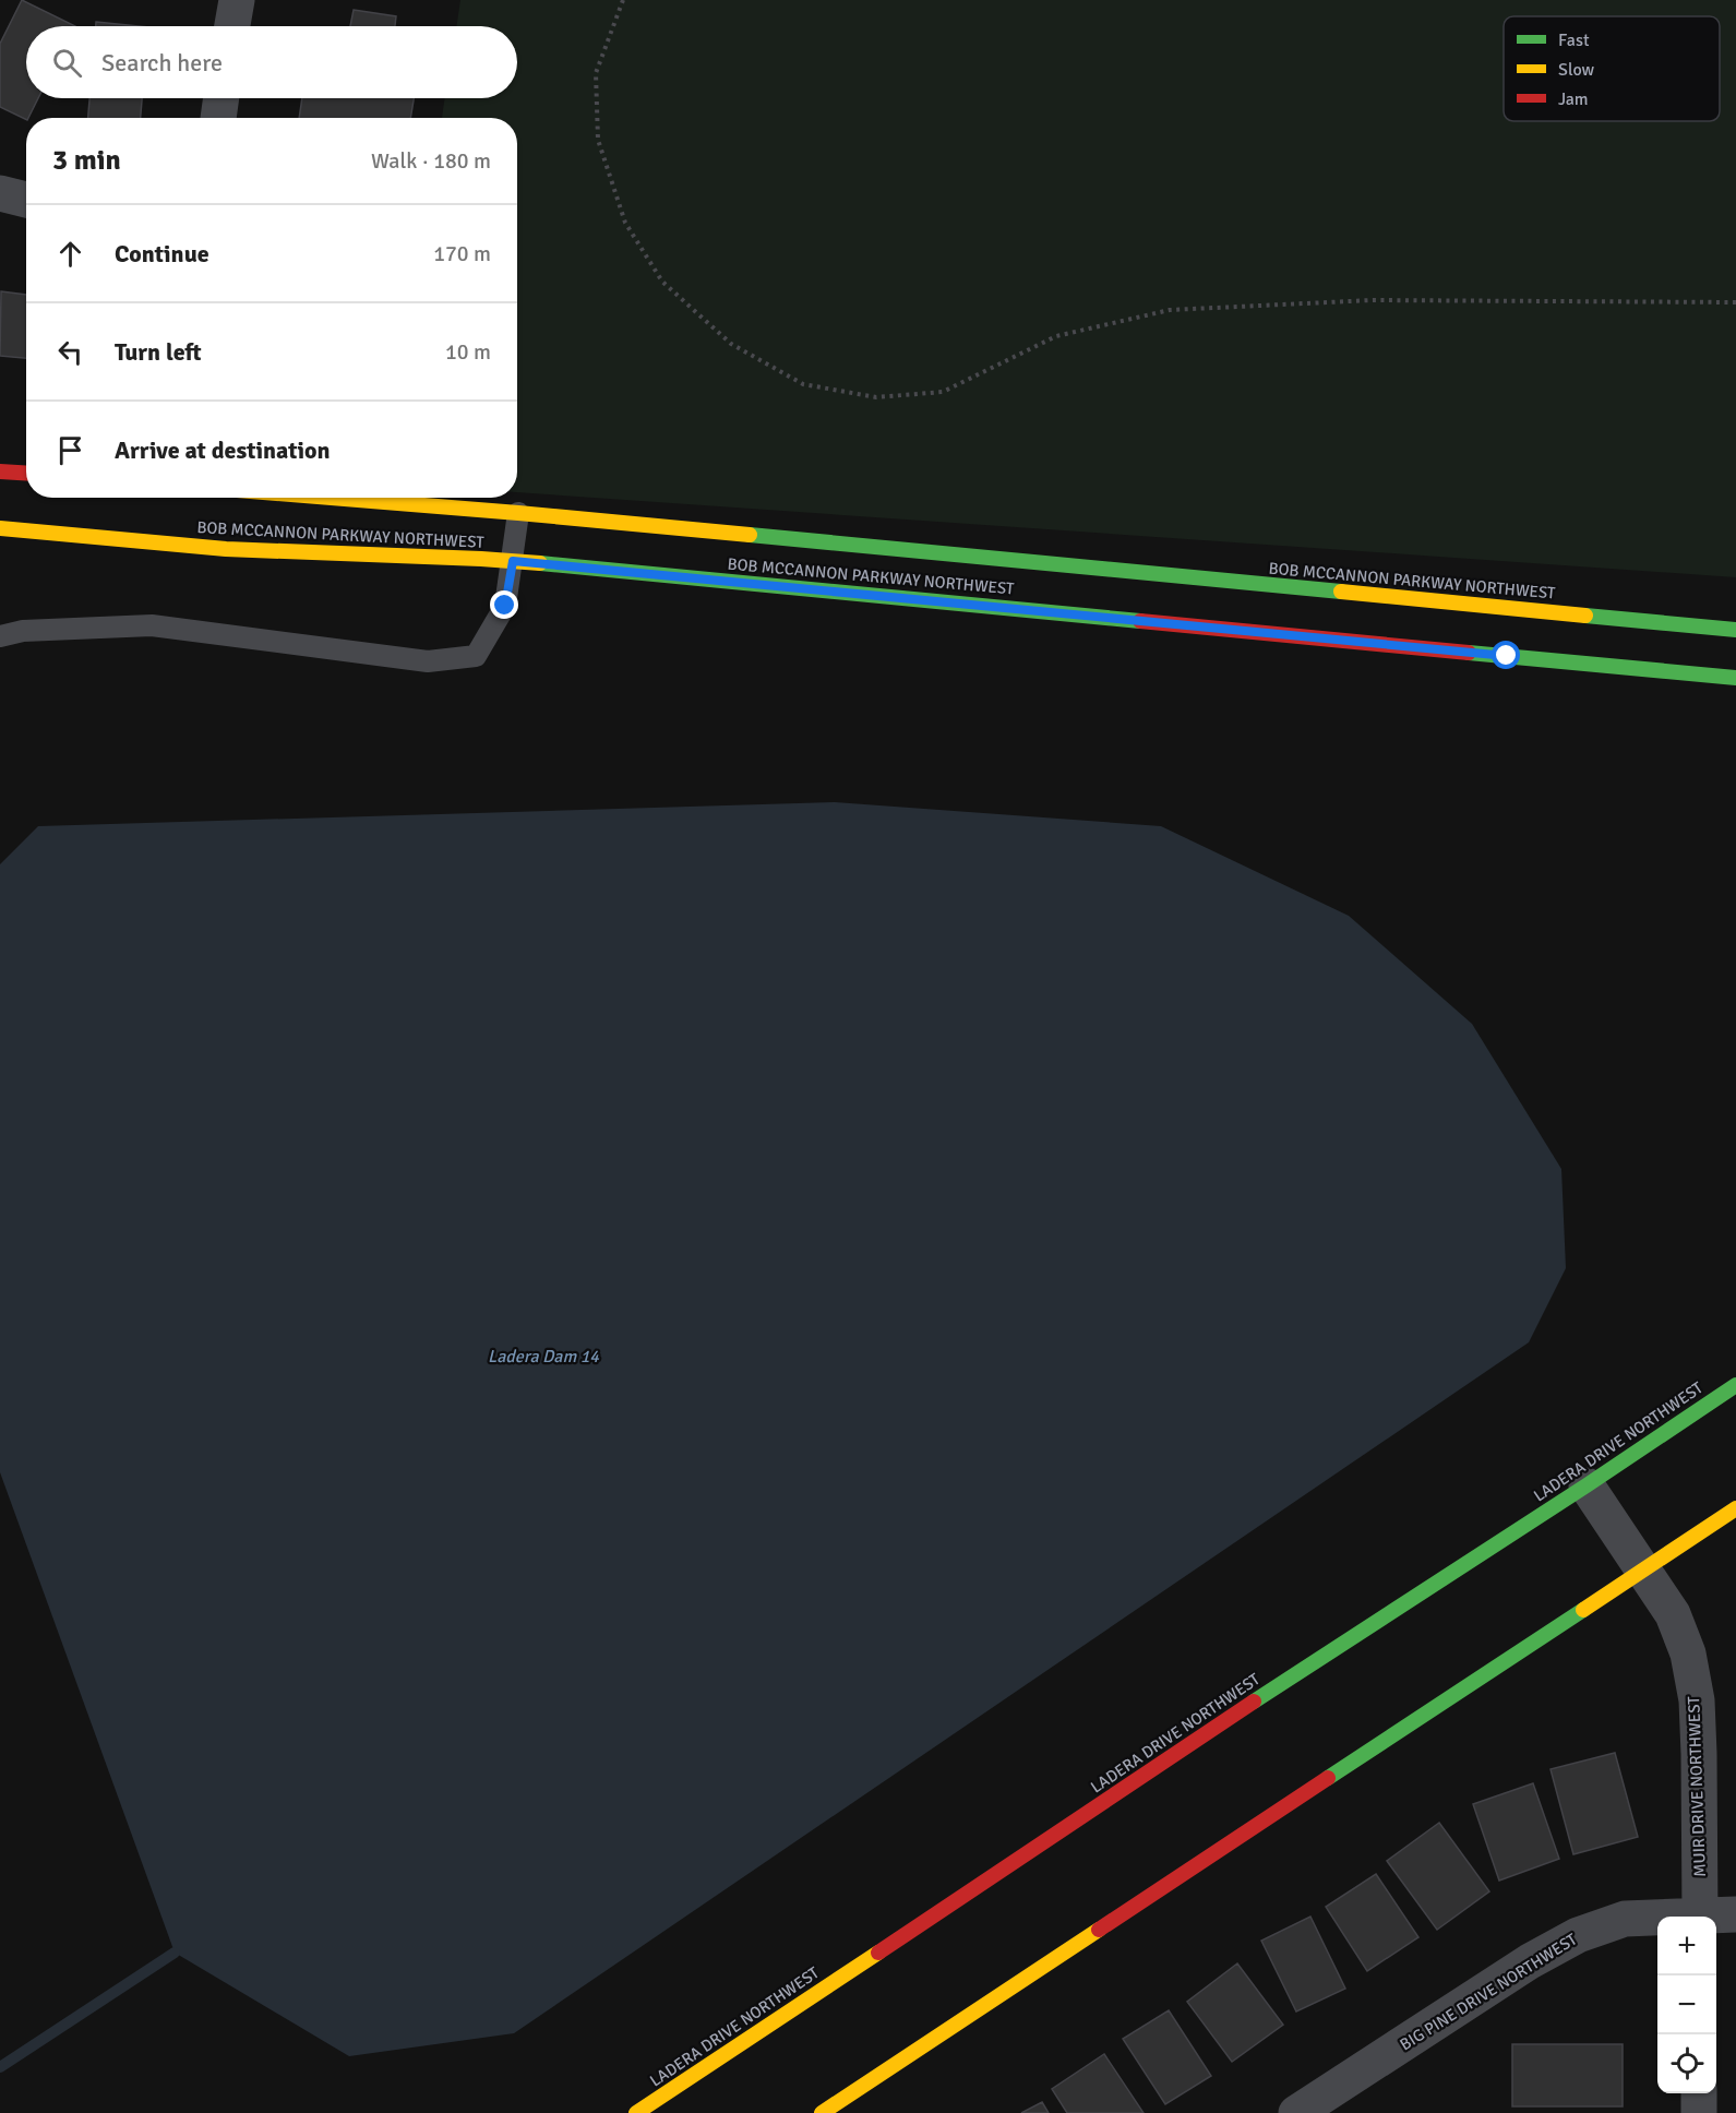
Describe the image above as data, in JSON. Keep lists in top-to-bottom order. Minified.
{"streets":{"street":["BOB MCCANNON PARKWAY NORTHWEST","LADERA DRIVE NORTHWEST","MUIR DRIVE NORTHWEST","BIG PINE DRIVE NORTHWEST"]},"crossings":[["LADERA DRIVE NORTHWEST","MUIR DRIVE NORTHWEST"]],"water":["Ladera Dam 14"],"legend":["Fast","Slow","Jam"],"page":{"search":"Search here","heading":["3 min","Walk · 180 m"],"list":[["Continue","170 m"],["Turn left","10 m"],"Arrive at destination"],"map_buttons":["+","−"]}}
